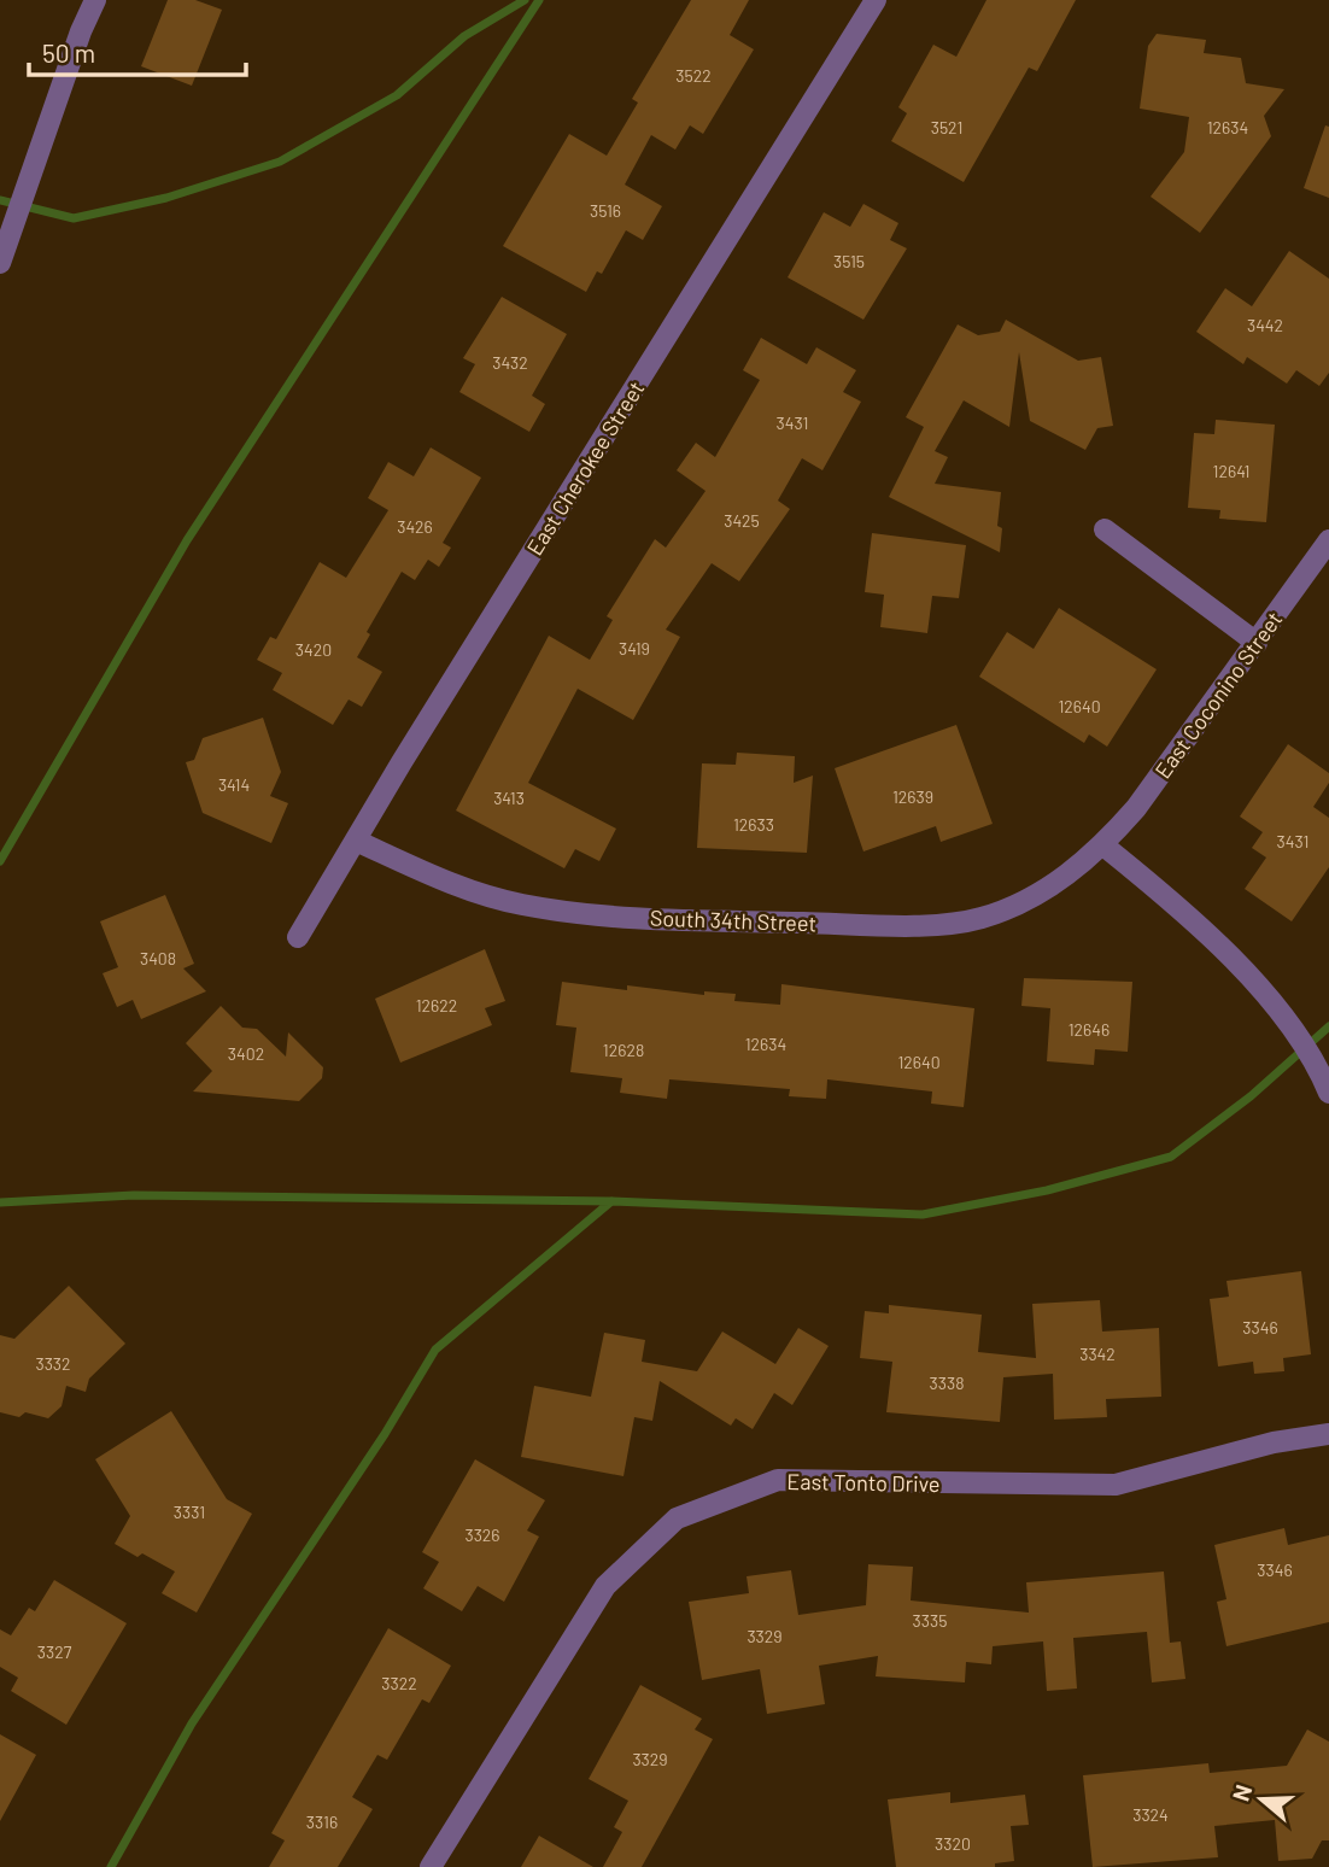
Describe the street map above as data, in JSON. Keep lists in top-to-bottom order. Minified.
{"streets":{"street":["East Cherokee Street","East Coconino Street","South 34th Street","East Tonto Drive"]},"crossings":[["East Cherokee Street","South 34th Street"],["East Coconino Street","South 34th Street"]],"house_numbers":["3522","3521","12634","3516","3515","3442","3432","3431","12641","3425","3426","3419","3420","12640","3414","12639","3413","12633","3431","3408","12622","12646","12634","12628","3402","12640","3346","3342","3332","3338","3331","3326","3346","3335","3329","3327","3322","3329","3324","3316","3320"],"scale_bar":"50 m","north":"left"}
